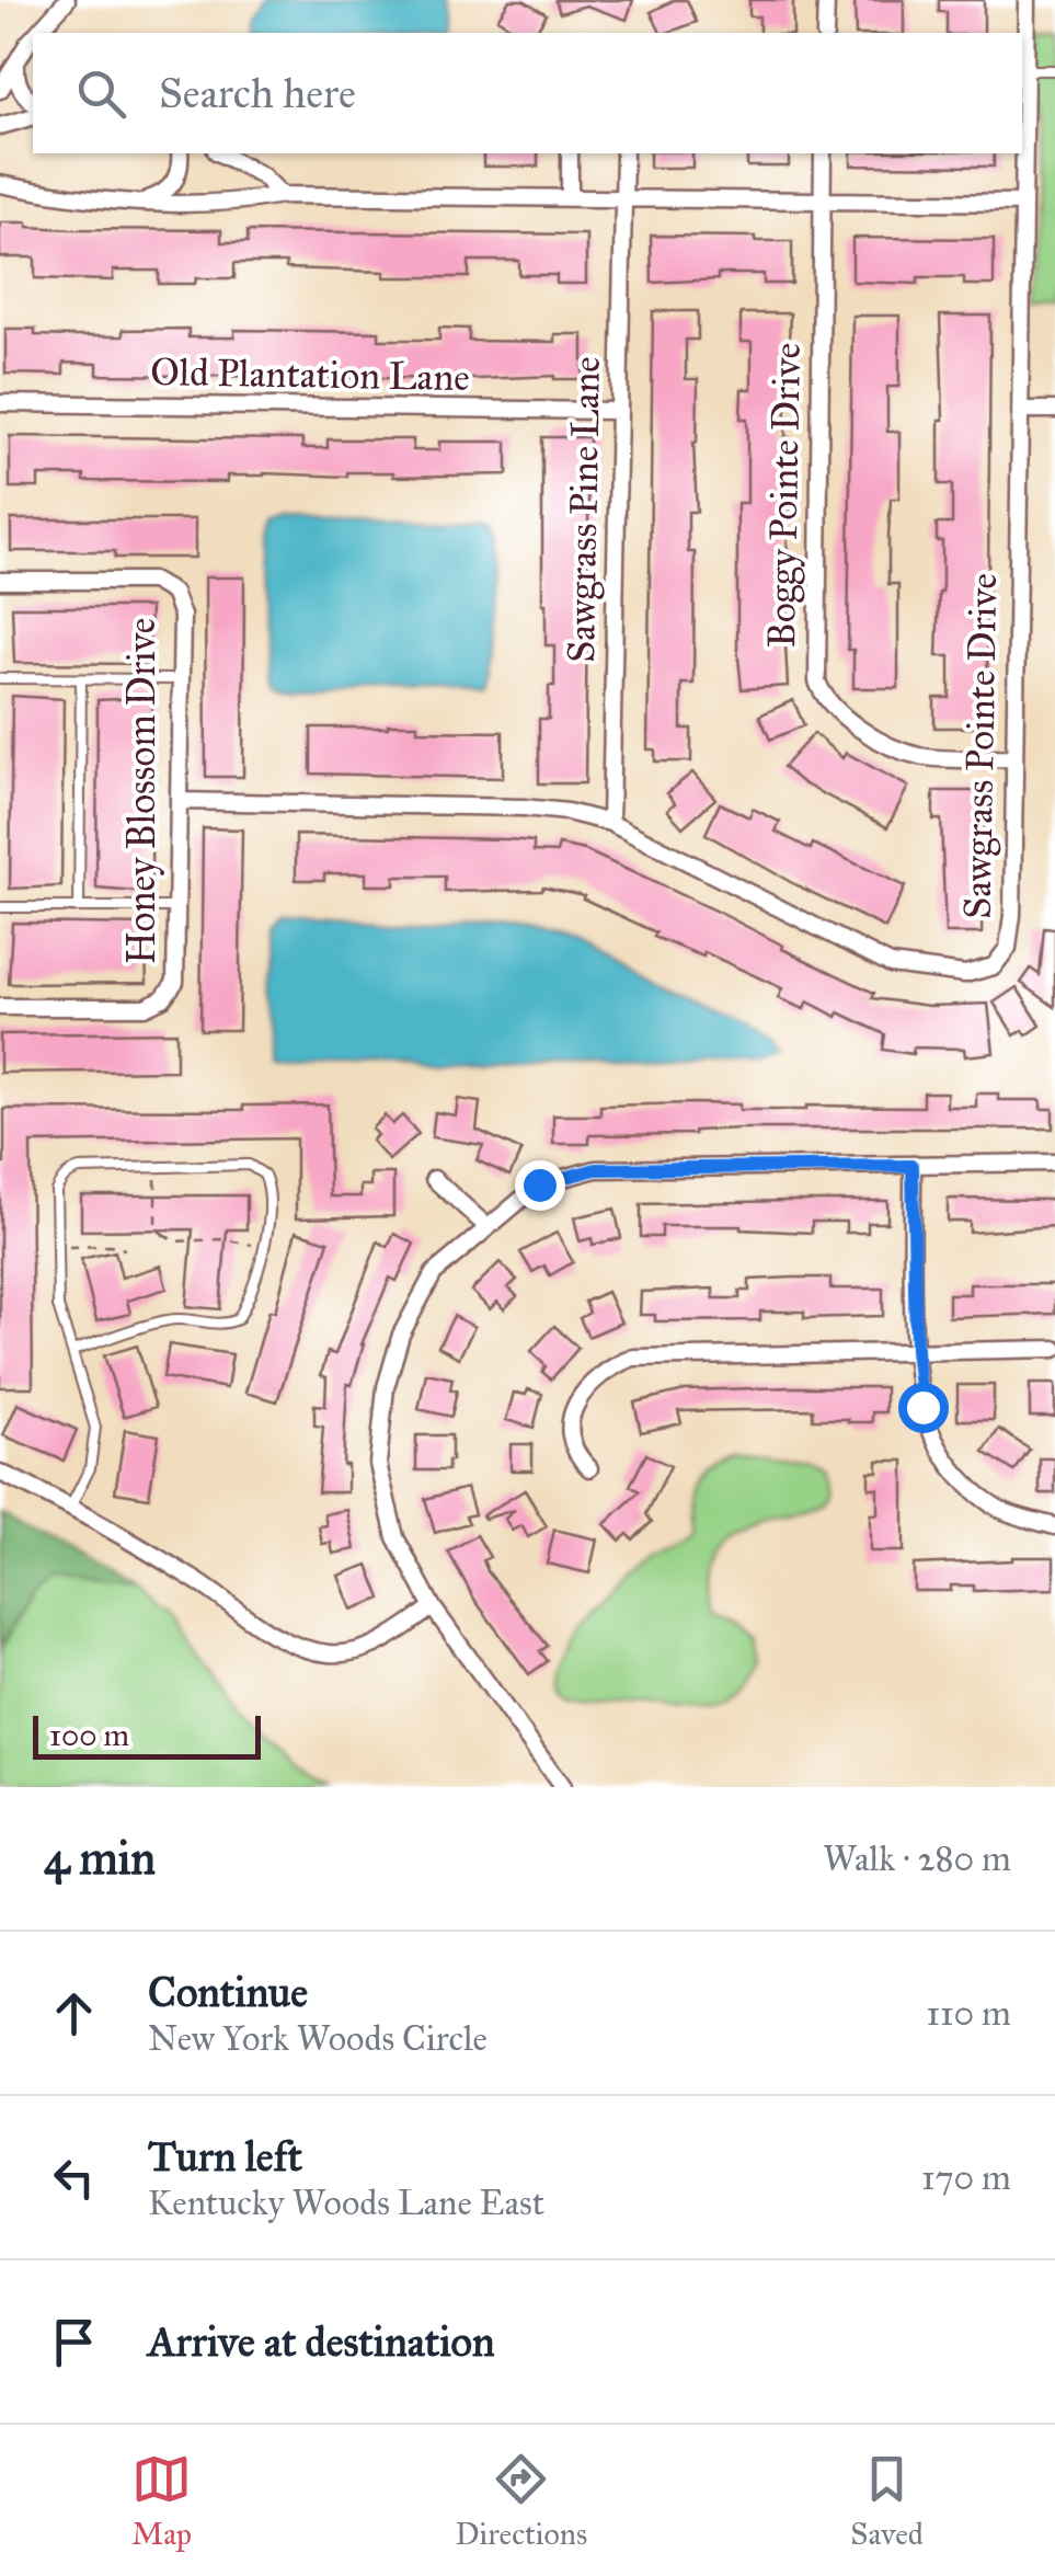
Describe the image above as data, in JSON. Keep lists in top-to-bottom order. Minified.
{"streets":{"street":["Old Plantation Lane","Boggy Pointe Drive","Sawgrass Pine Lane","Sawgrass Pointe Drive","Honey Blossom Drive"]},"crossings":[["Old Plantation Lane","Sawgrass Pine Lane"],["Boggy Pointe Drive","Sawgrass Pointe Drive"],["Sawgrass Pine Lane","Sawgrass Pointe Drive"],["Sawgrass Pointe Drive","Honey Blossom Drive"]],"scale_bar":"100 m","page":{"search":"Search here","scale":"100 m","heading":["4 min","Walk · 280 m"],"list":[["Continue","New York Woods Circle","110 m"],["Turn left","Kentucky Woods Lane East","170 m"],"Arrive at destination"],"nav":["Map","Directions","Saved"]}}
